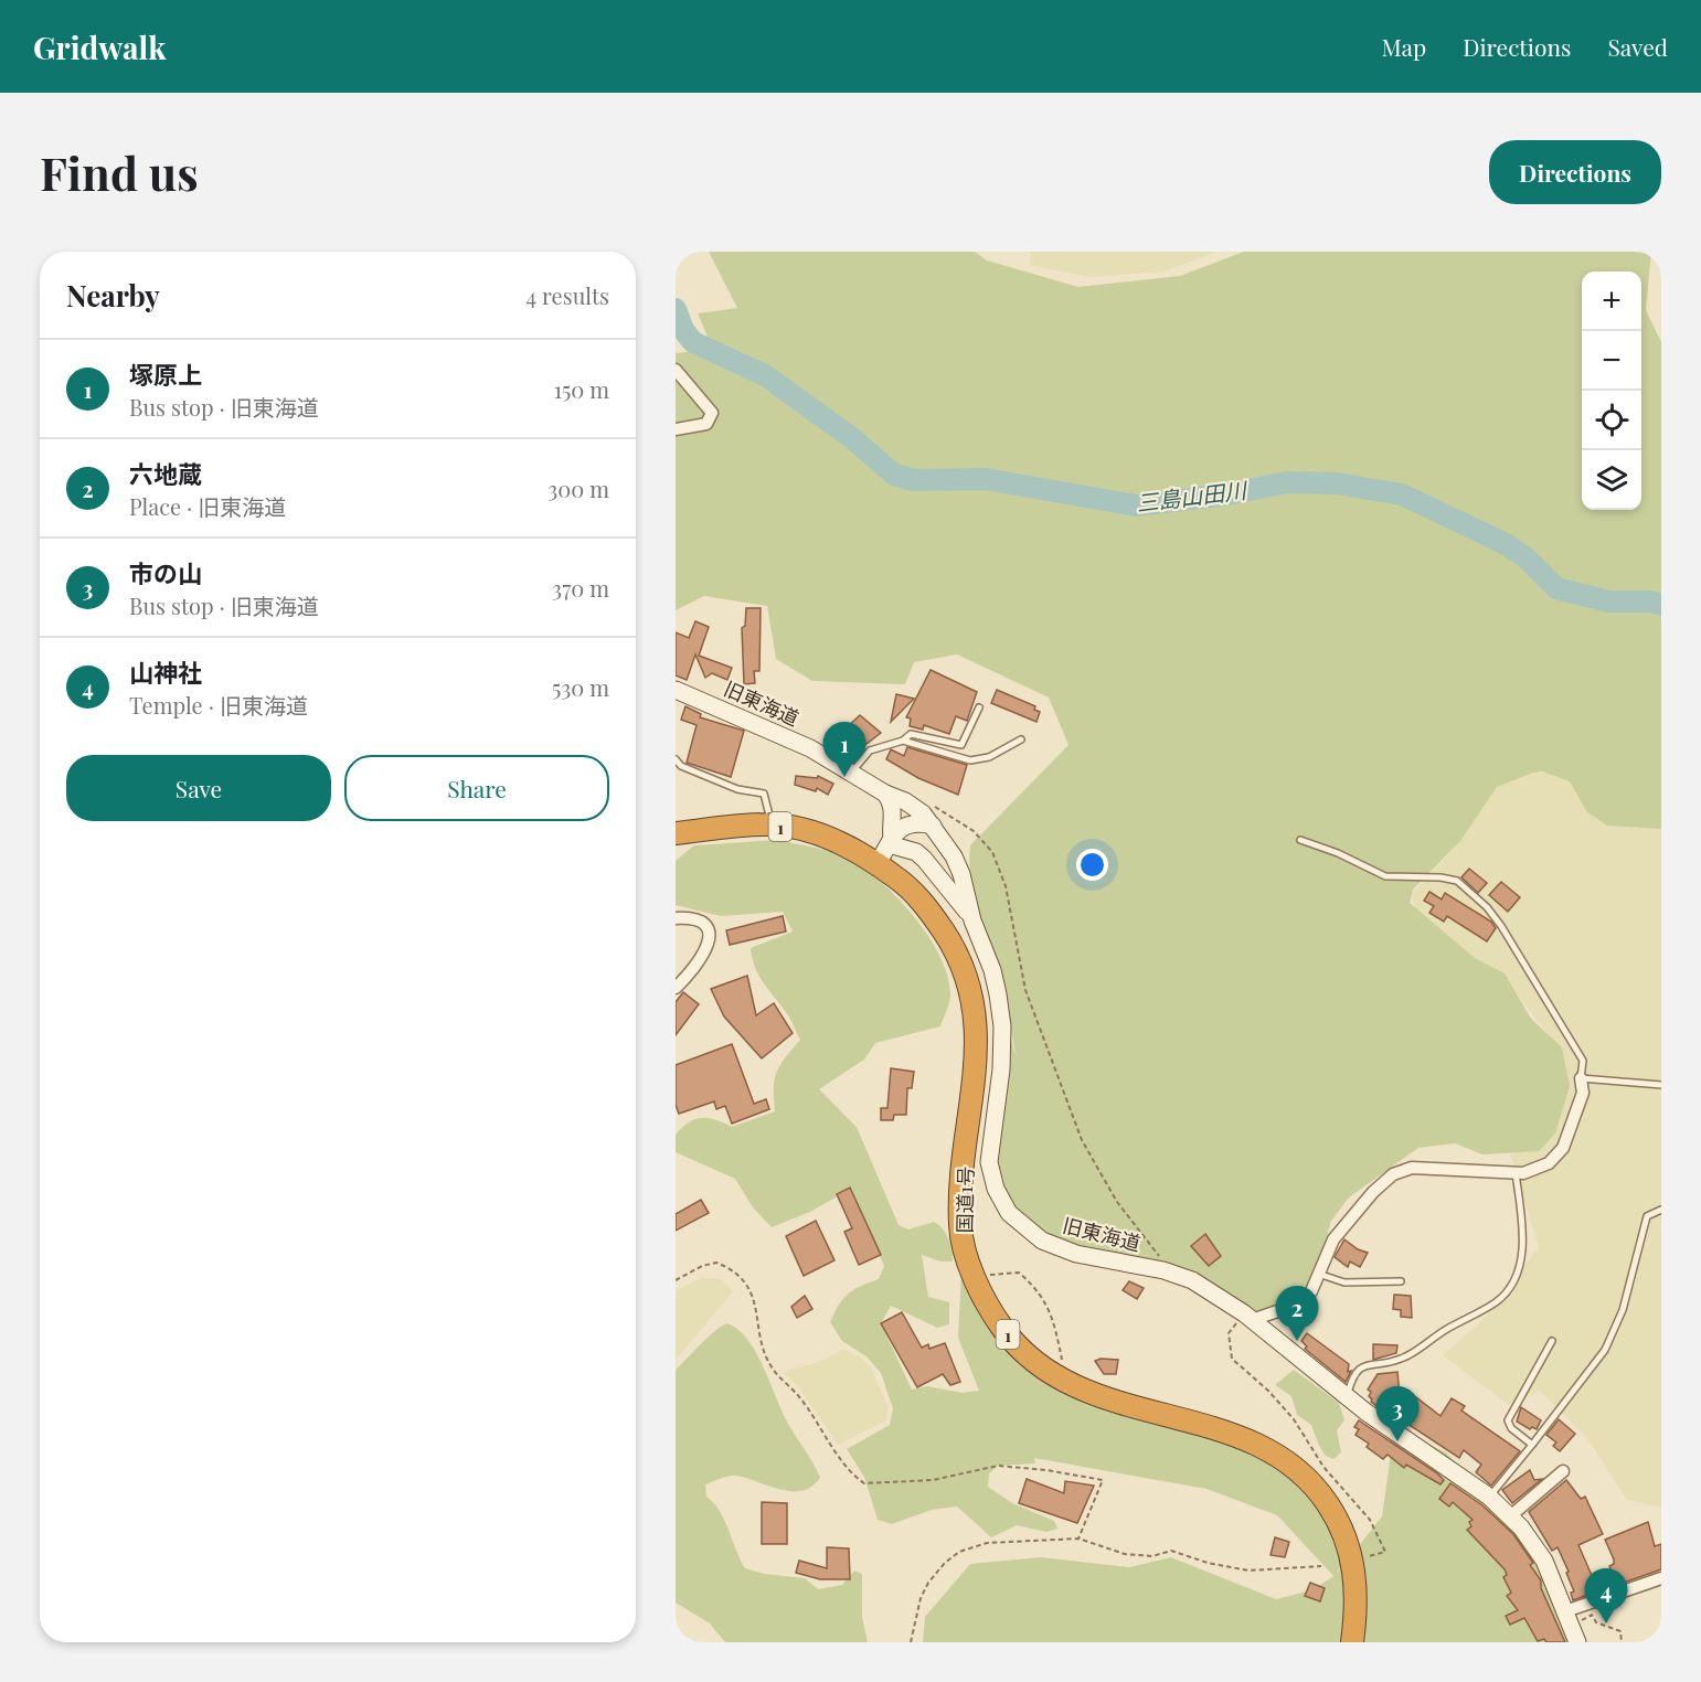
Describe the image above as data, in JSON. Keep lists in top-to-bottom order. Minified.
{"streets":{"highway":["1","国道1号"],"street":["旧東海道"]},"water":["三島山田川"],"page":{"header":"Gridwalk","nav":["Map","Directions","Saved"],"buttons":["Directions",["Save","Share"]],"title":"Find us","heading":["Nearby","4 results"],"map_buttons":["+","−"],"list":[{"mark":"1","name":"塚原上","note":"Bus stop · 旧東海道","value":"150 m"},{"mark":"2","name":"六地蔵","note":"Place · 旧東海道","value":"300 m"},{"mark":"3","name":"市の山","note":"Bus stop · 旧東海道","value":"370 m"},{"mark":"4","name":"山神社","note":"Temple · 旧東海道","value":"530 m"}],"pins":["1","2","3","4"]}}
